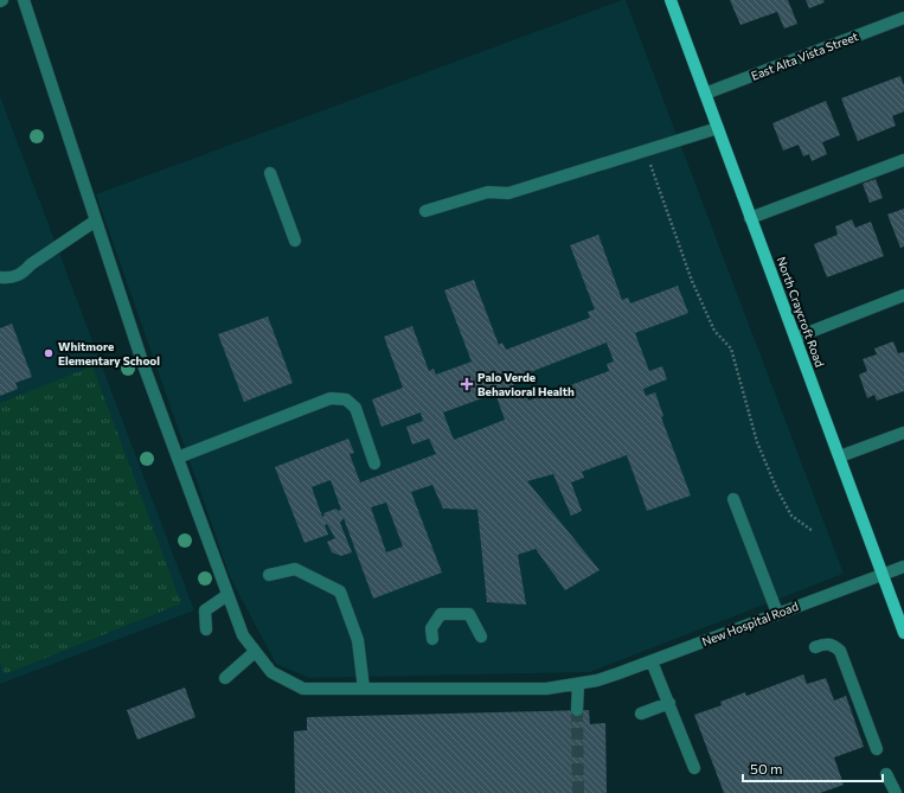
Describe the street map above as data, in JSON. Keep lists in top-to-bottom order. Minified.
{"streets":{"main road":["North Craycroft Road"],"street":["East Alta Vista Street","New Hospital Road"]},"crossings":[["East Alta Vista Street","North Craycroft Road"],["North Craycroft Road","New Hospital Road"]],"places":{"other":["Whitmore Elementary School"],"health":["Palo Verde Behavioral Health"]},"scale_bar":"50 m"}
